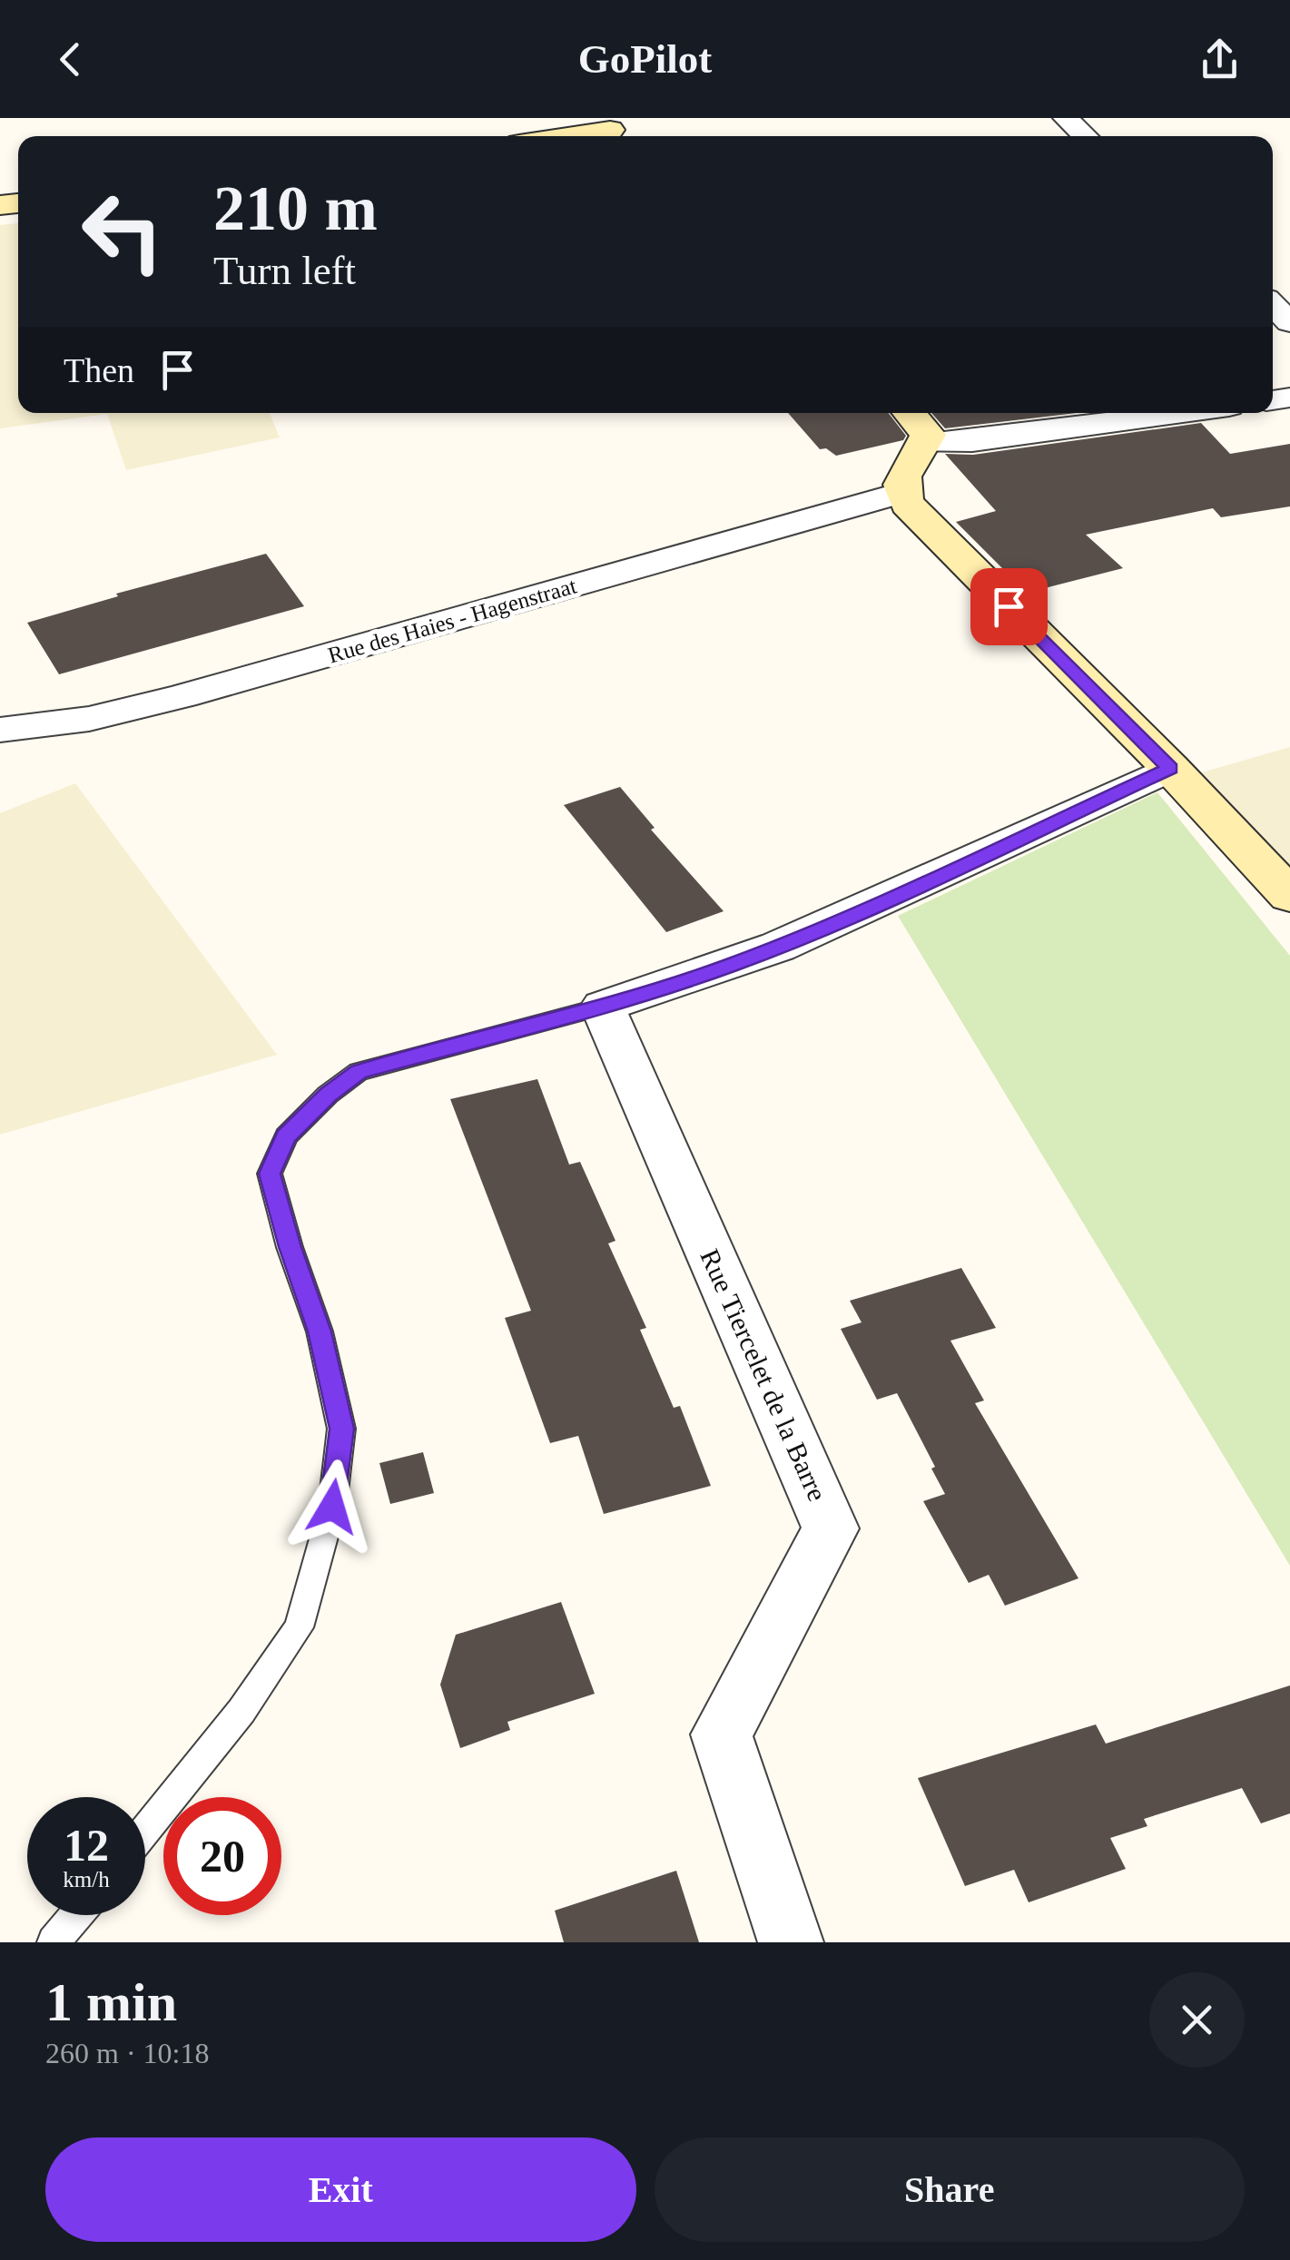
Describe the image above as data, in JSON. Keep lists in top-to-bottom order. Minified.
{"streets":{"street":["Rue des Haies - Hagenstraat","Rue Tiercelet de la Barre"]},"page":{"header":"GoPilot","turn":["210 m","Turn left"],"then":"Then","speed":"12 km/h","limit":"20","heading":["1 min","260 m · 10:18"],"buttons":["Exit","Share"]}}
